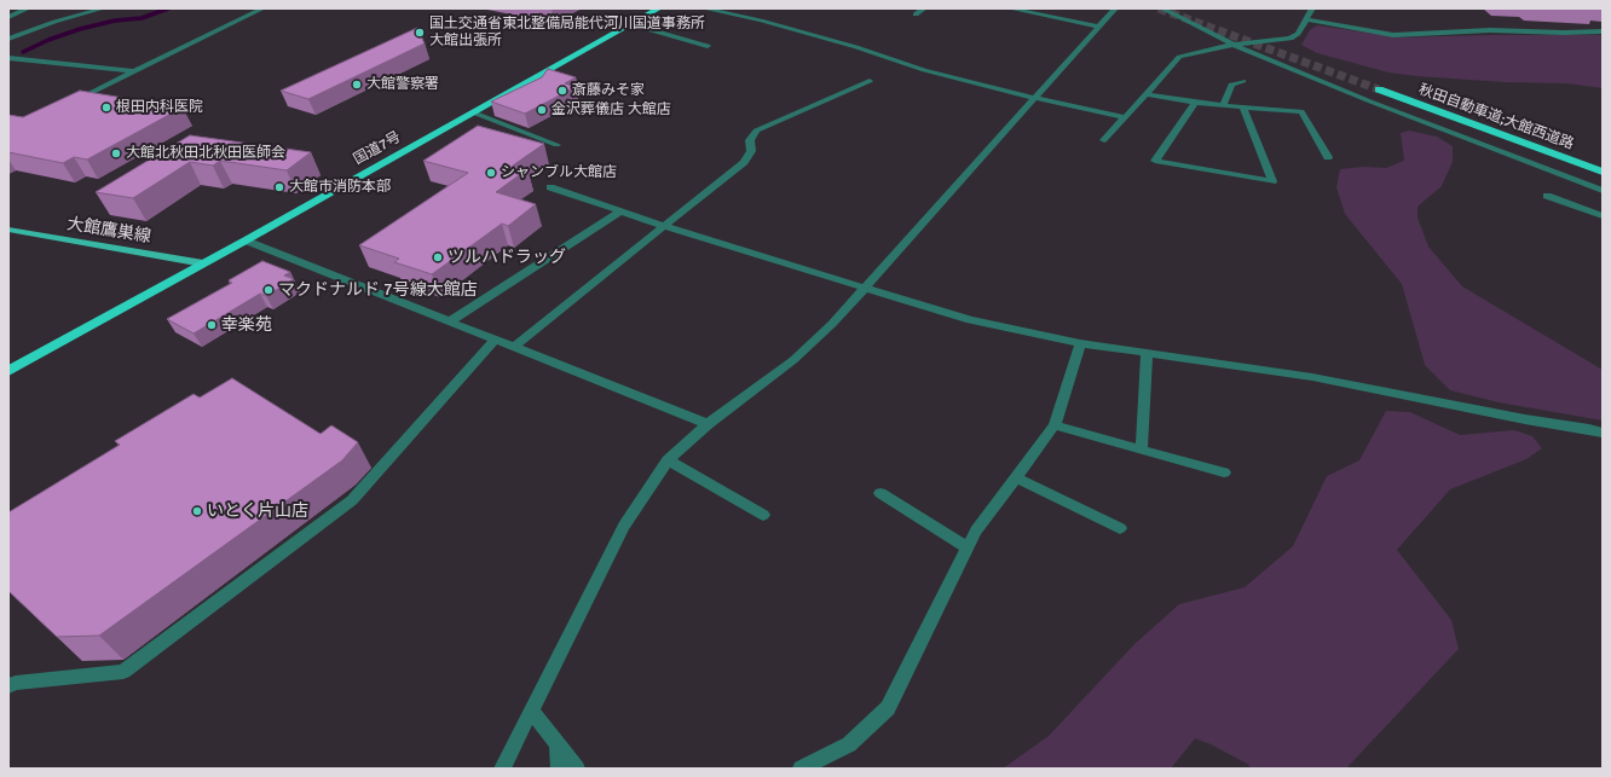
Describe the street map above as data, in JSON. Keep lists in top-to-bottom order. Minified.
{"streets":{"highway":["秋田自動車道;大館西道路","国道7号"],"main road":["大館鷹巣線"]},"crossings":[["国道7号","大館鷹巣線"]],"places":["国土交通省東北整備局能代河川国道事務所 大館出張所","大館警察署","斎藤みそ家","根田内科医院","金沢葬儀店 大館店","大館北秋田北秋田医師会","シャンブル大館店","大館市消防本部","ツルハドラッグ","マクドナルド 7号線大館店","幸楽苑","いとく片山店"]}
